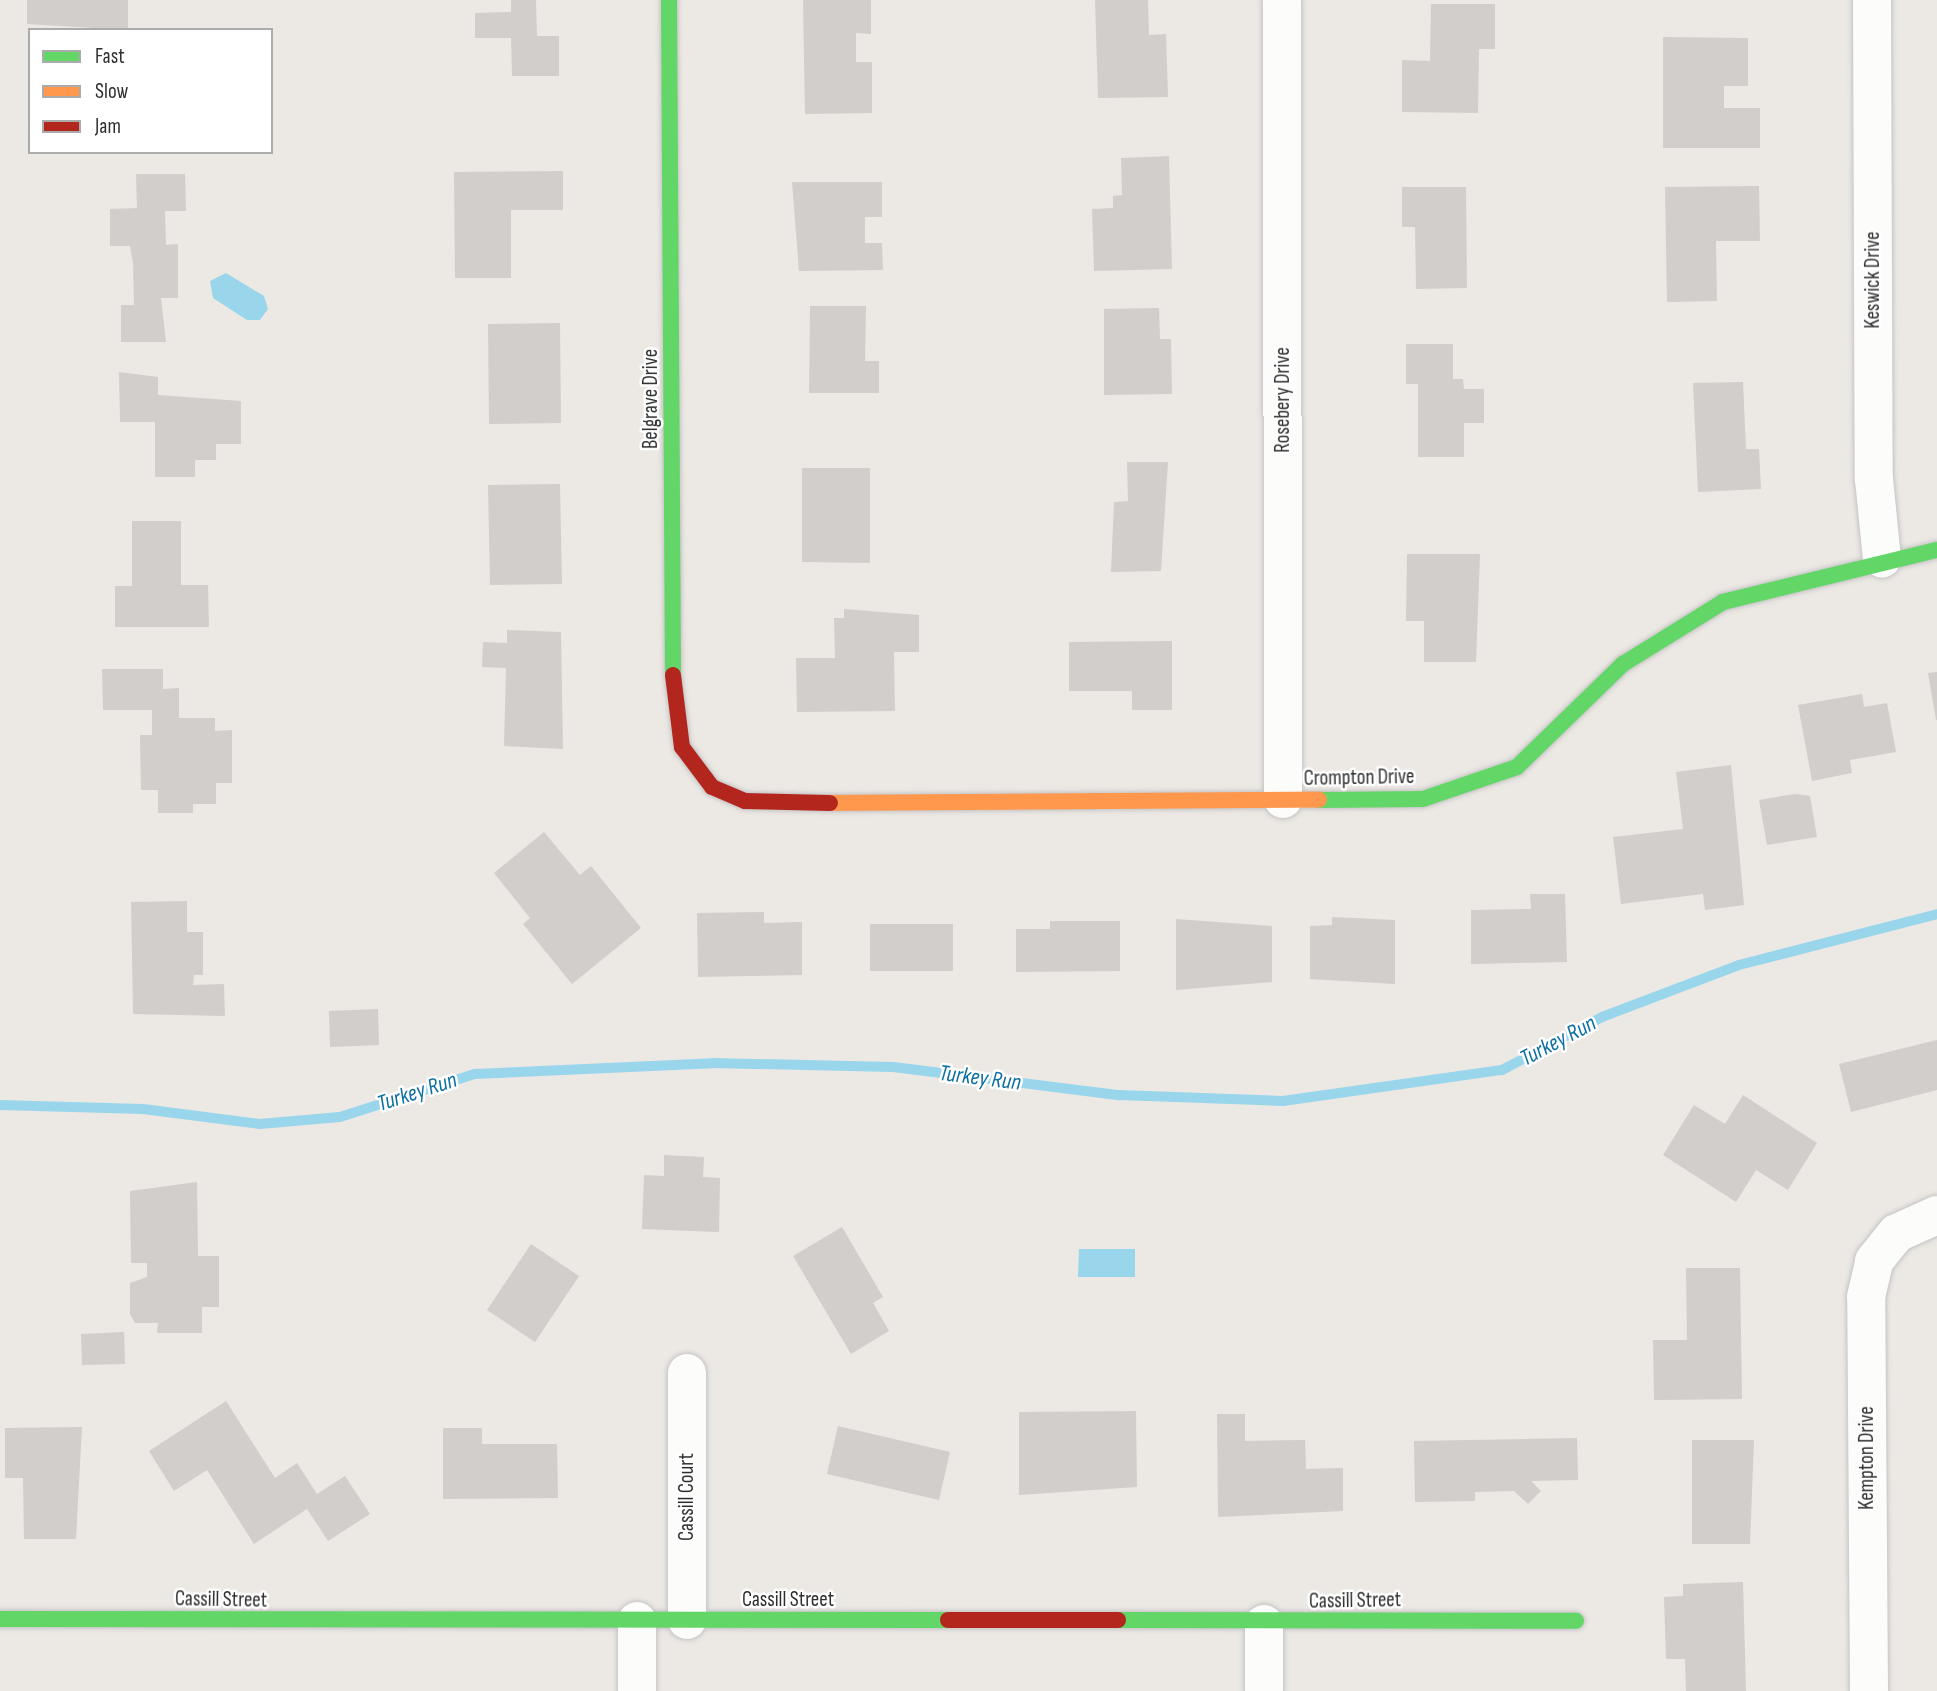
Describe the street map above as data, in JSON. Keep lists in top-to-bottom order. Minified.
{"streets":{"street":["Keswick Drive","Belgrave Drive","Rosebery Drive","Crompton Drive","Kempton Drive","Cassill Court","Cassill Street"]},"crossings":[["Keswick Drive","Crompton Drive"],["Belgrave Drive","Crompton Drive"],["Rosebery Drive","Crompton Drive"],["Cassill Court","Cassill Street"]],"water":["Turkey Run"],"legend":["Fast","Slow","Jam"]}
